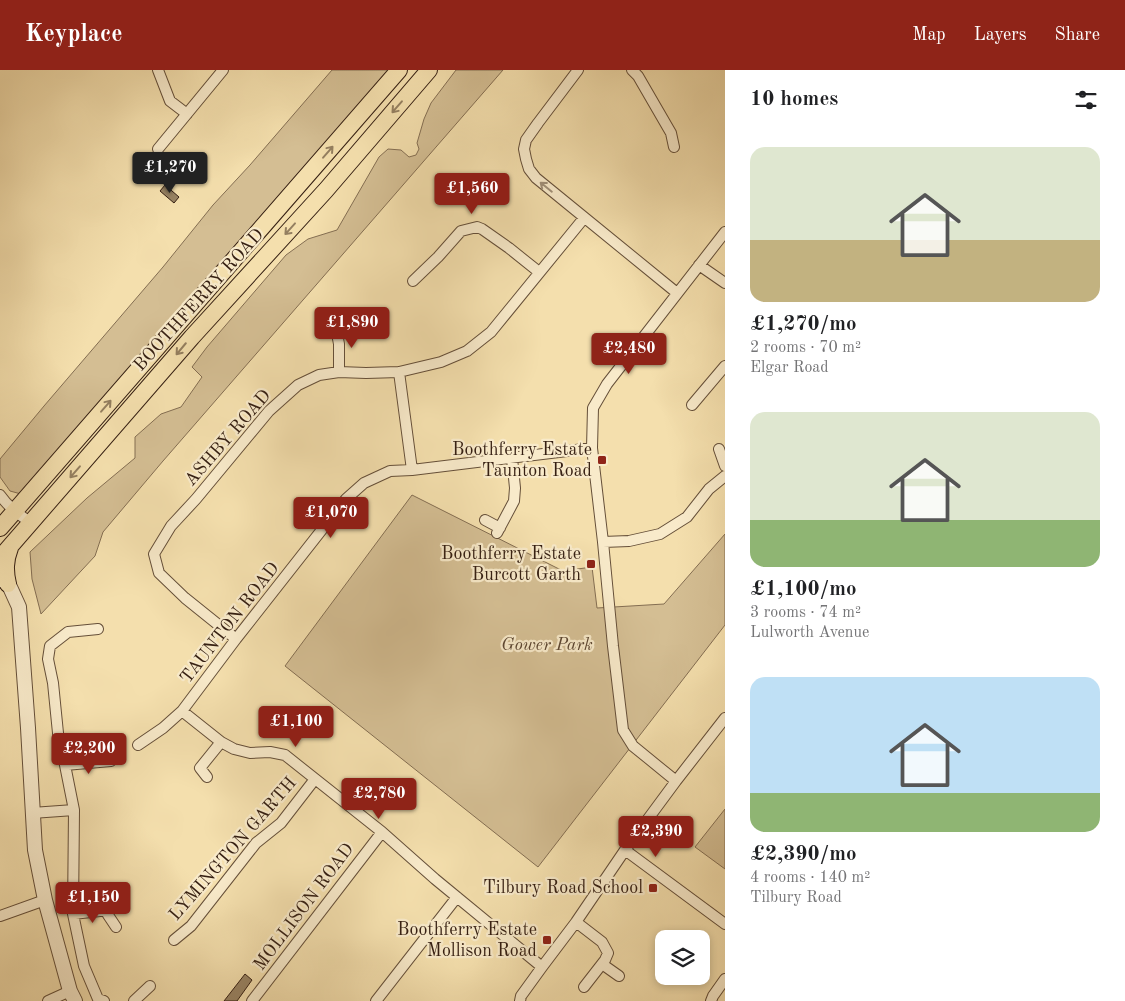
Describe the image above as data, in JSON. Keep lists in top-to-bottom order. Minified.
{"streets":{"main road":["BOOTHFERRY ROAD"],"street":["ASHBY ROAD","TAUNTON ROAD","LYMINGTON GARTH","MOLLISON ROAD"]},"crossings":[["ASHBY ROAD","TAUNTON ROAD"]],"parks":["Gower Park"],"places":{"transit":["Boothferry Estate Taunton Road","Boothferry Estate Burcott Garth","Tilbury Road School","Boothferry Estate Mollison Road"]},"page":{"header":"Keyplace","nav":["Map","Layers","Share"],"heading":"10 homes","list":[{"name":"£1,270/mo","note":"2 rooms · 70 m² · Elgar Road"},{"name":"£1,100/mo","note":"3 rooms · 74 m² · Lulworth Avenue"},{"name":"£2,390/mo","note":"4 rooms · 140 m² · Tilbury Road"}],"price":["£1,270","£1,560","£1,890","£2,480","£1,070","£1,100","£2,200","£2,780","£2,390","£1,150"]}}
